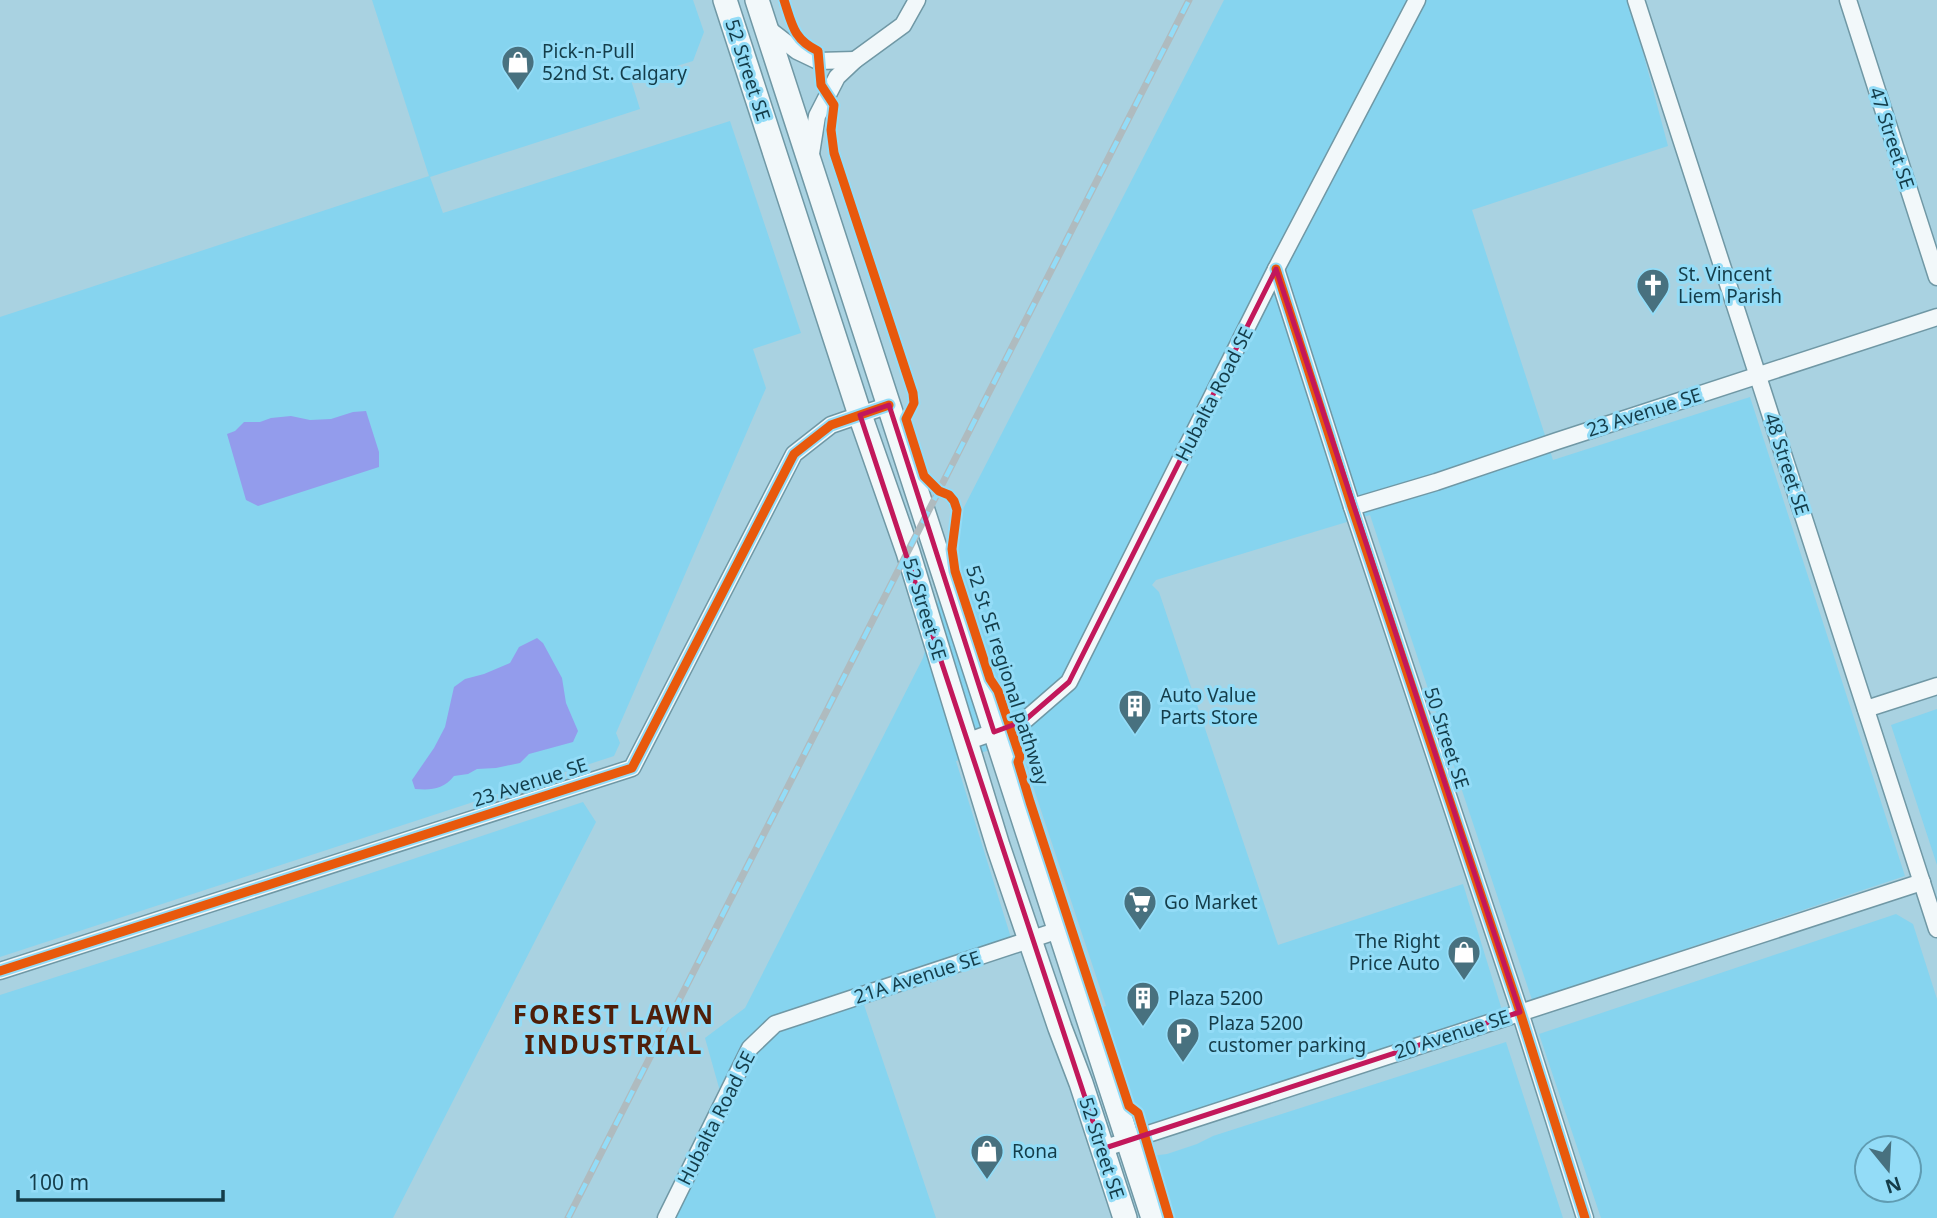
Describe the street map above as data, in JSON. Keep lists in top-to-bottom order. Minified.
{"streets":{"main road":["52 Street SE"],"street":["47 Street SE","Hubalta Road SE","23 Avenue SE","48 Street SE","50 Street SE","21A Avenue SE","20 Avenue SE"],"cycle path":["52 St SE regional pathway"]},"crossings":[["52 Street SE","Hubalta Road SE"],["52 Street SE","23 Avenue SE"],["52 Street SE","21A Avenue SE"],["52 Street SE","20 Avenue SE"],["Hubalta Road SE","50 Street SE"],["Hubalta Road SE","21A Avenue SE"],["23 Avenue SE","48 Street SE"],["23 Avenue SE","50 Street SE"],["48 Street SE","20 Avenue SE"],["50 Street SE","20 Avenue SE"]],"districts":["FOREST LAWN INDUSTRIAL"],"places":{"shop":["Pick-n-Pull 52nd St. Calgary","The Right Price Auto","Rona"],"church":["St. Vincent Liem Parish"],"building":["Auto Value Parts Store","Plaza 5200"],"supermarket":["Go Market"],"parking":["Plaza 5200 customer parking"]},"scale_bar":"100 m","north":"bottom"}
